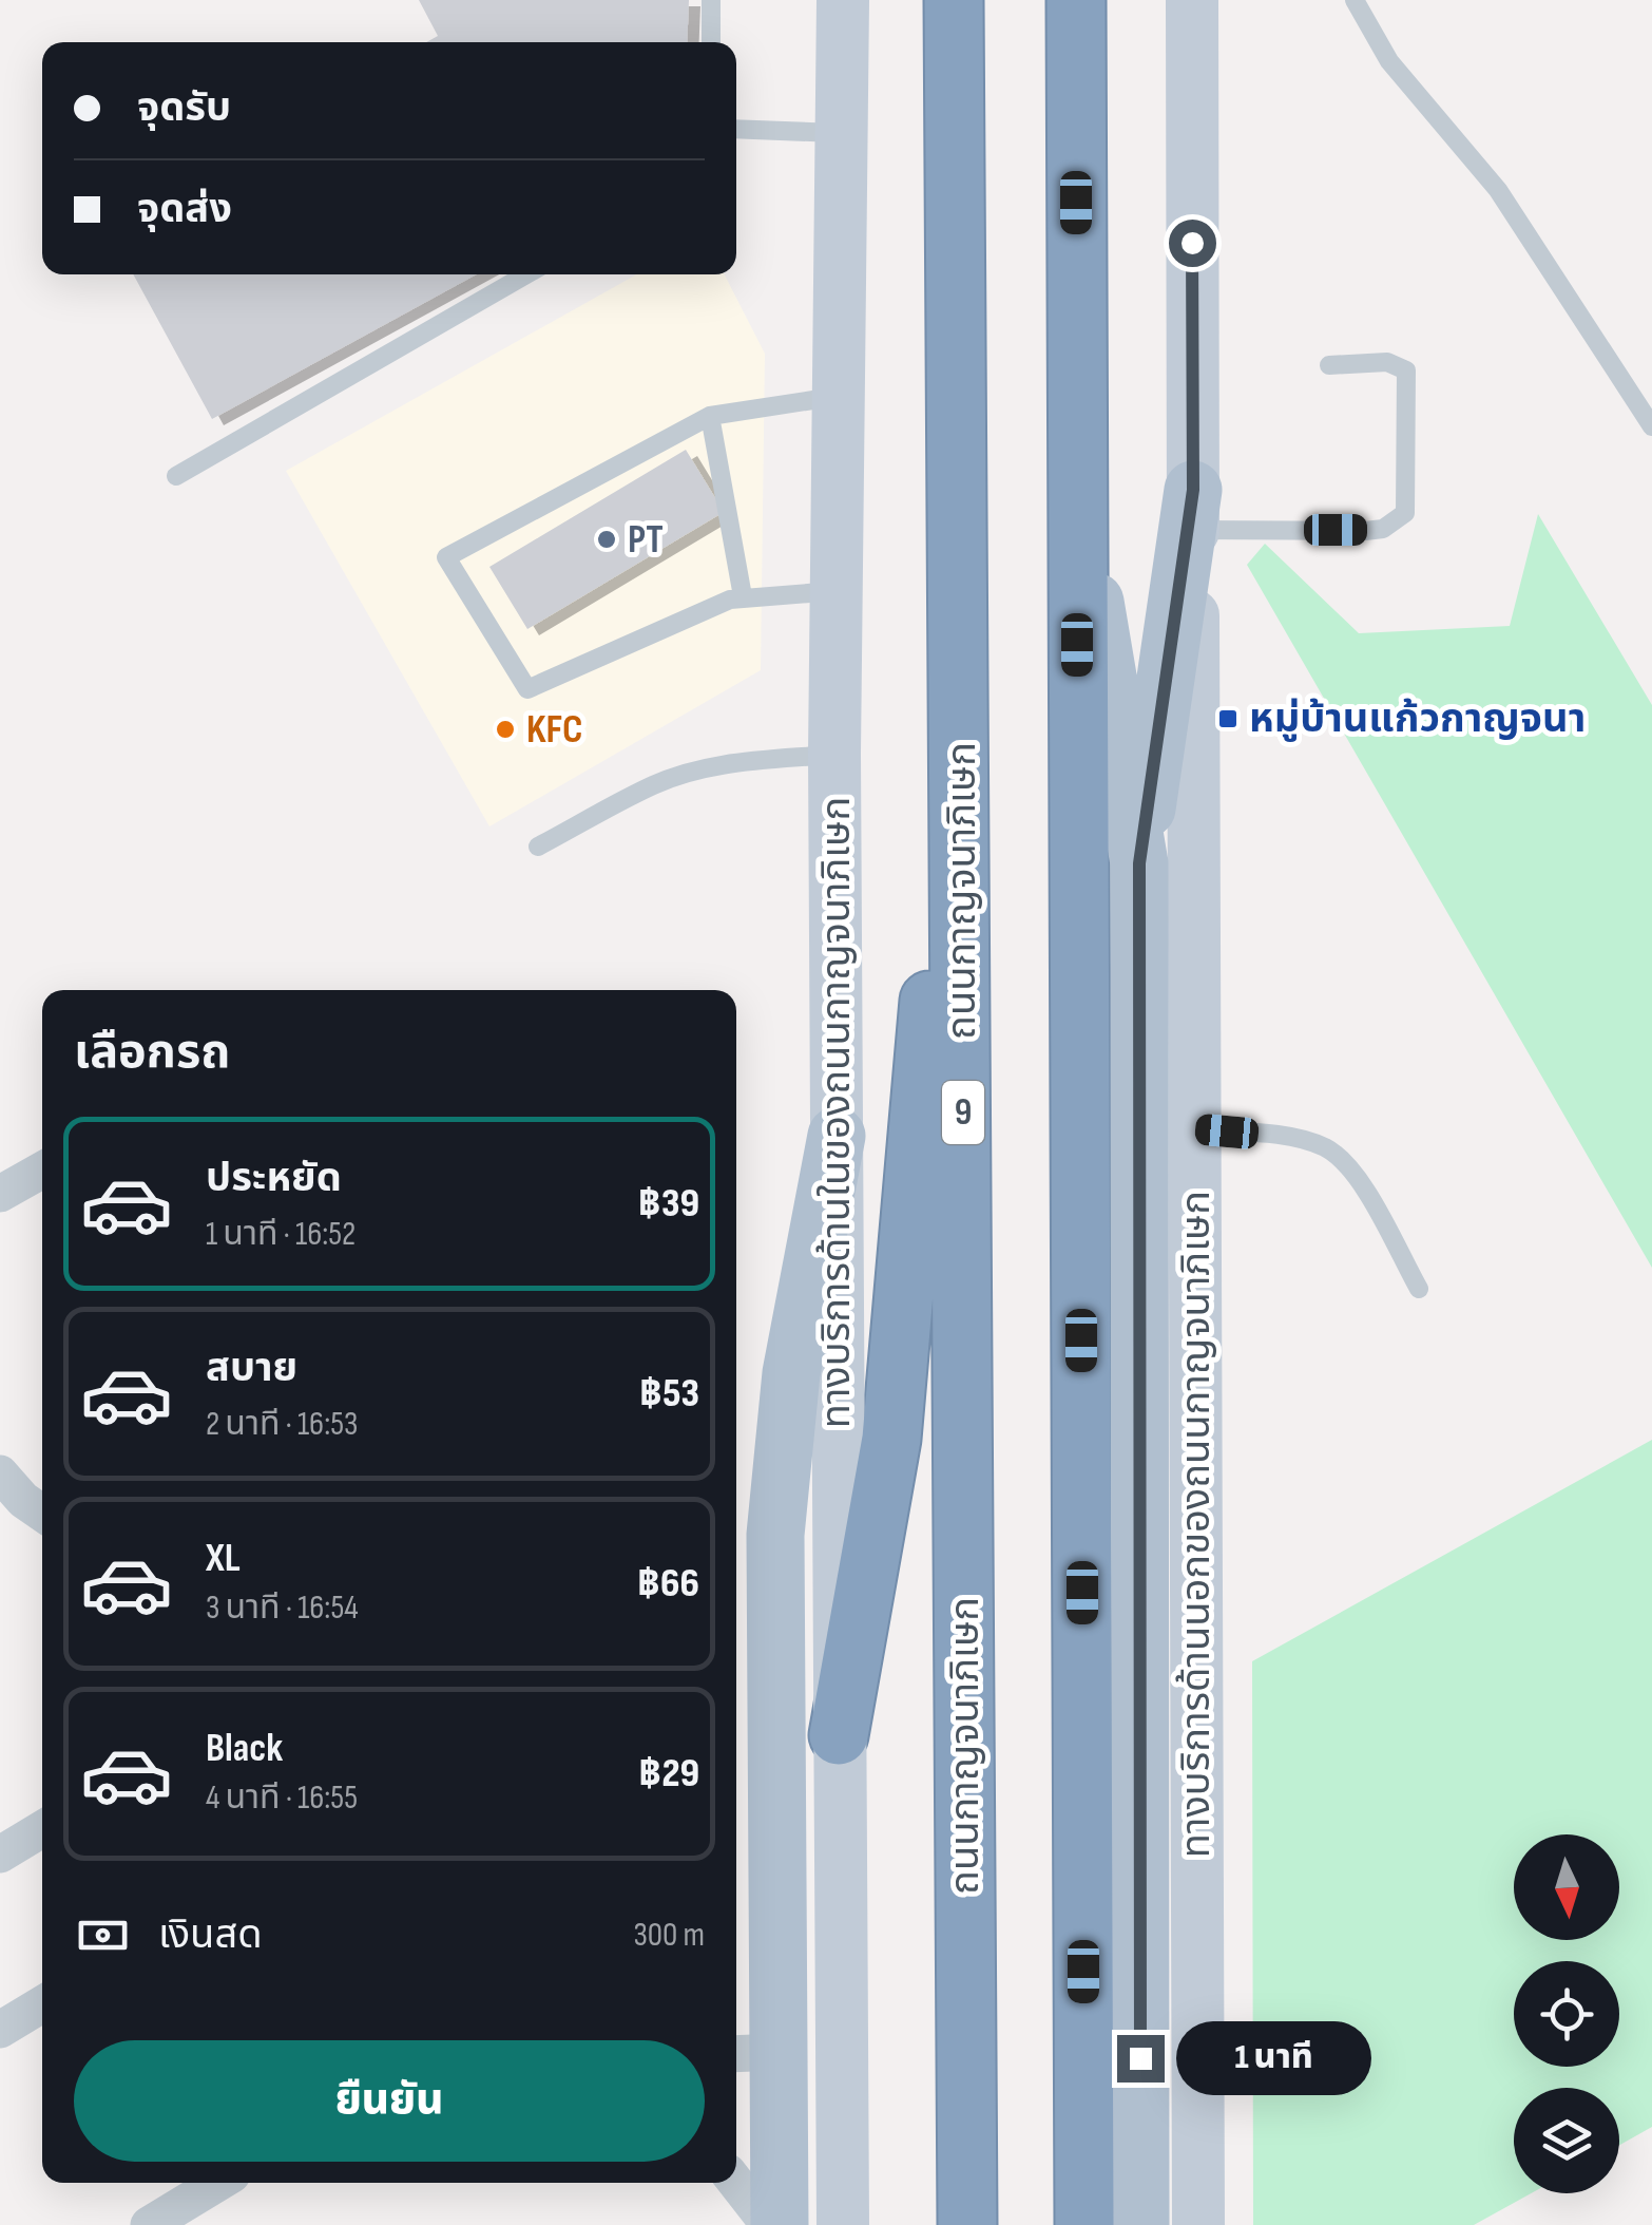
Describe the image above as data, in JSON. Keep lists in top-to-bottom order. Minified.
{"streets":{"highway":["ถนนกาญจนาภิเษก","9"],"main road":["ทางบริการด้านในของถนนกาญจนาภิเษก","ทางบริการด้านนอกของถนนกาญจนาภิเษก"]},"places":{"other":["PT","KFC"],"transit":["หมู่บ้านแก้วกาญจนา"]},"north":"bottom","page":{"banner":["จุดรับ","จุดส่ง"],"heading":"เลือกรถ","list":[{"name":"ประหยัด","note":"1 นาที · 16:52","value":"฿39"},{"name":"สบาย","note":"2 นาที · 16:53","value":"฿53"},{"name":"XL","note":"3 นาที · 16:54","value":"฿66"},{"name":"Black","note":"4 นาที · 16:55","value":"฿29"}],"pay":["เงินสด","300 m"],"buttons":"ยืนยัน","bubble":"1 นาที"}}
